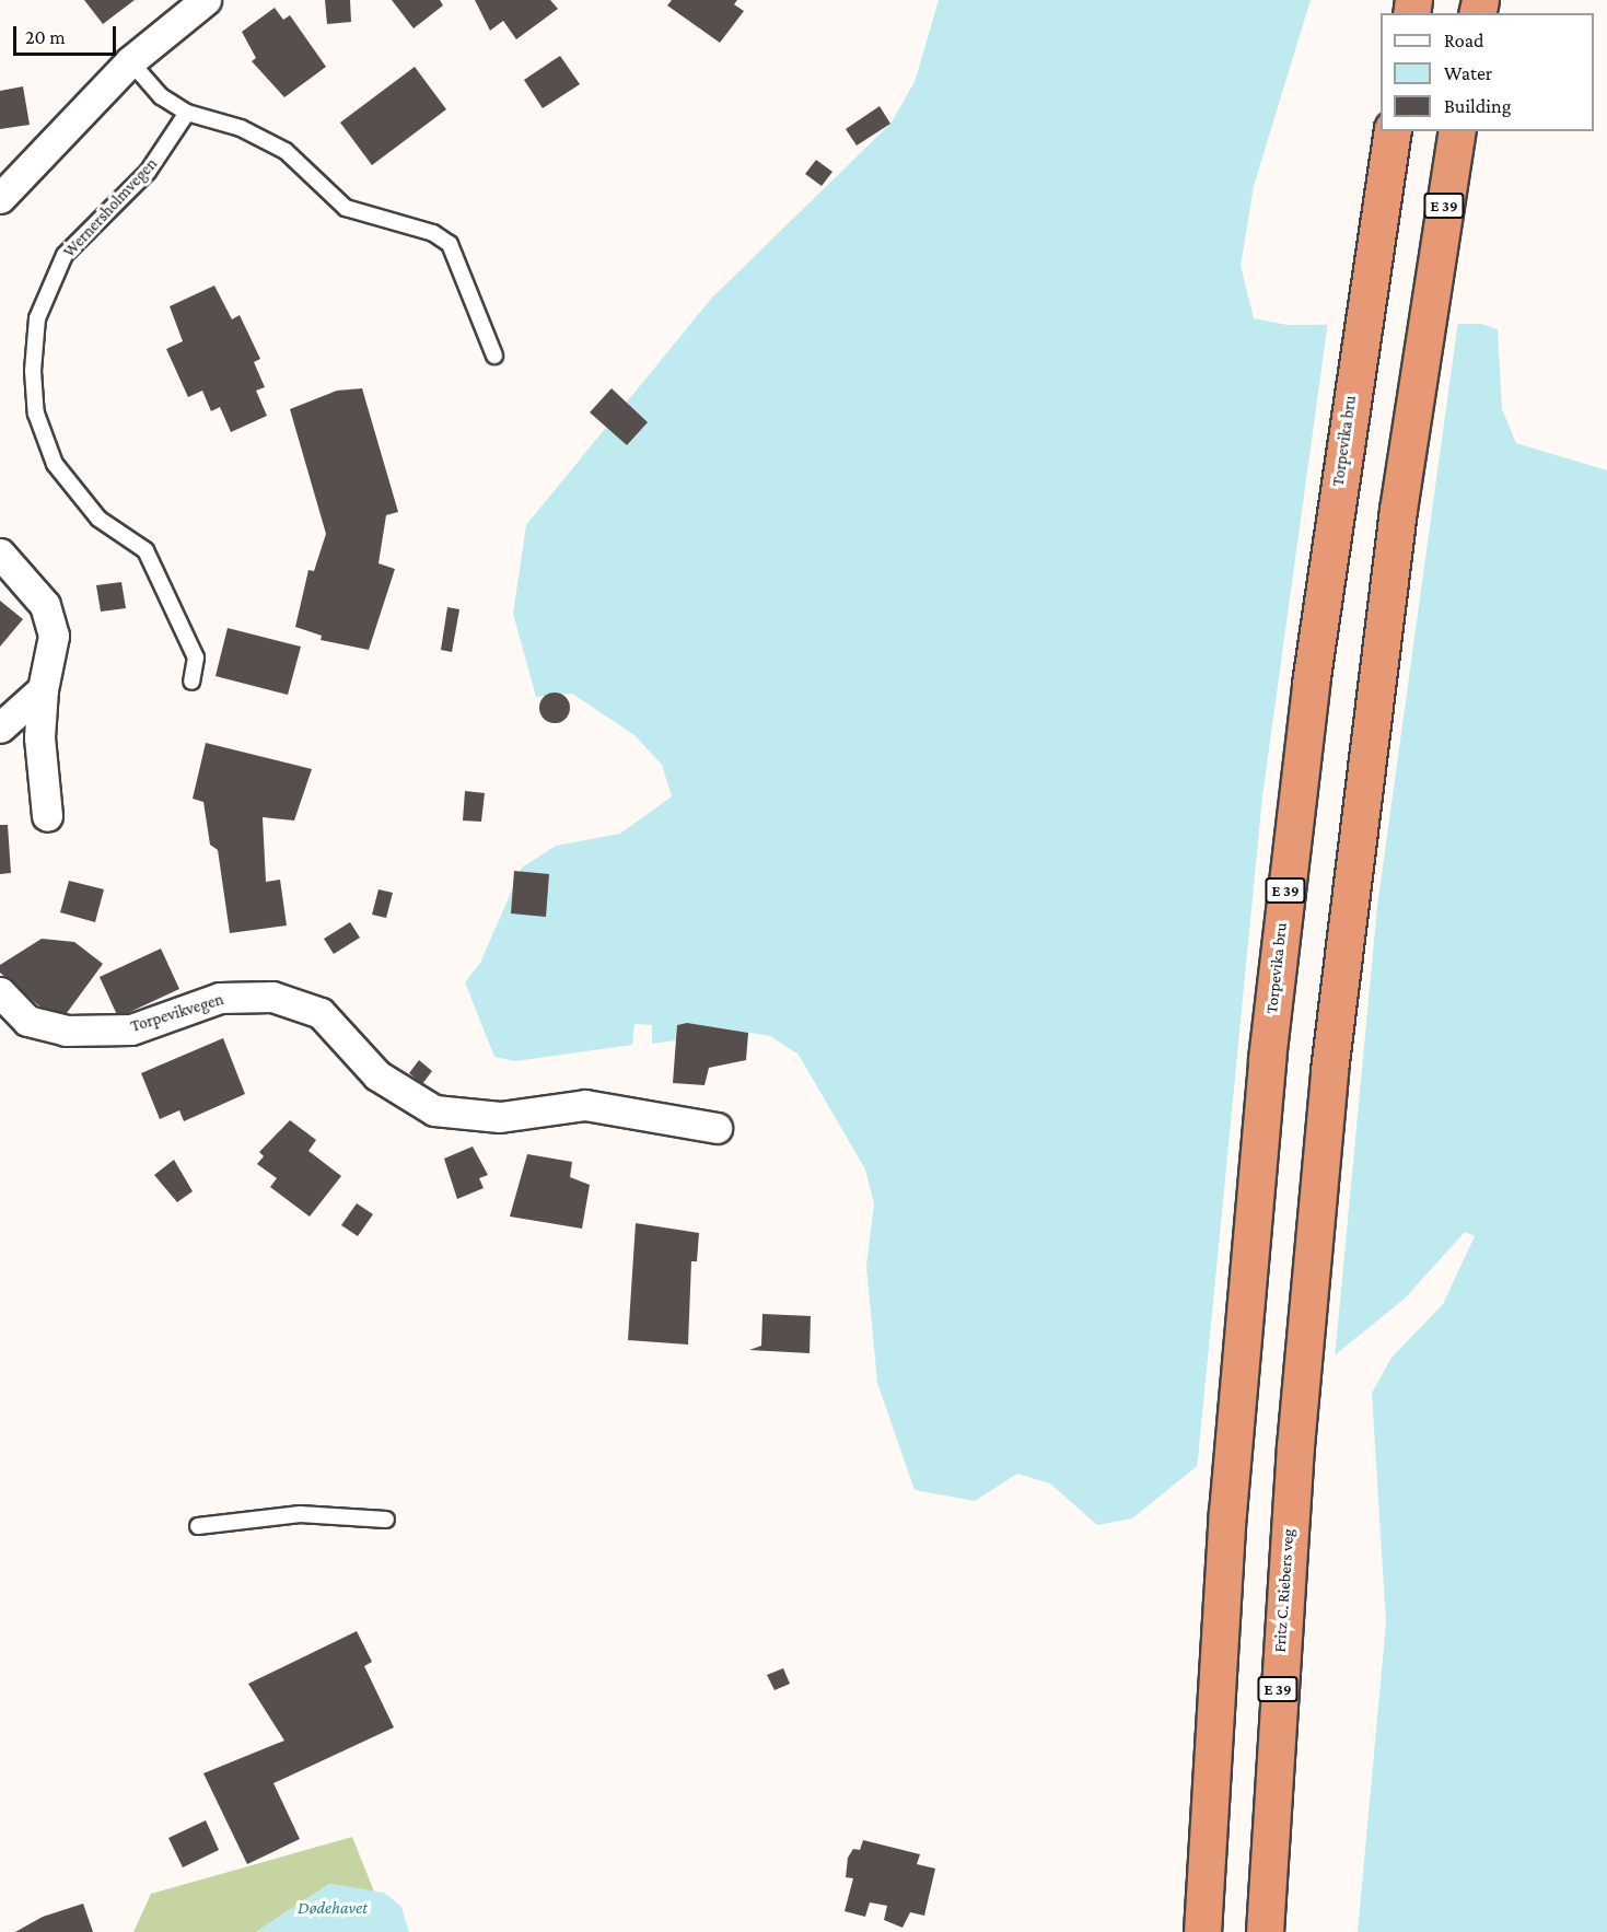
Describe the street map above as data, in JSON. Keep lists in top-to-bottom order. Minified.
{"streets":{"highway":["E 39","Torpevika bru","Fritz C. Riebers veg"],"street":["Torpevikvegen"],"lane":["Wernersholmvegen"]},"water":["Dødehavet"],"legend":["Road","Water","Building"],"scale_bar":"20 m"}
